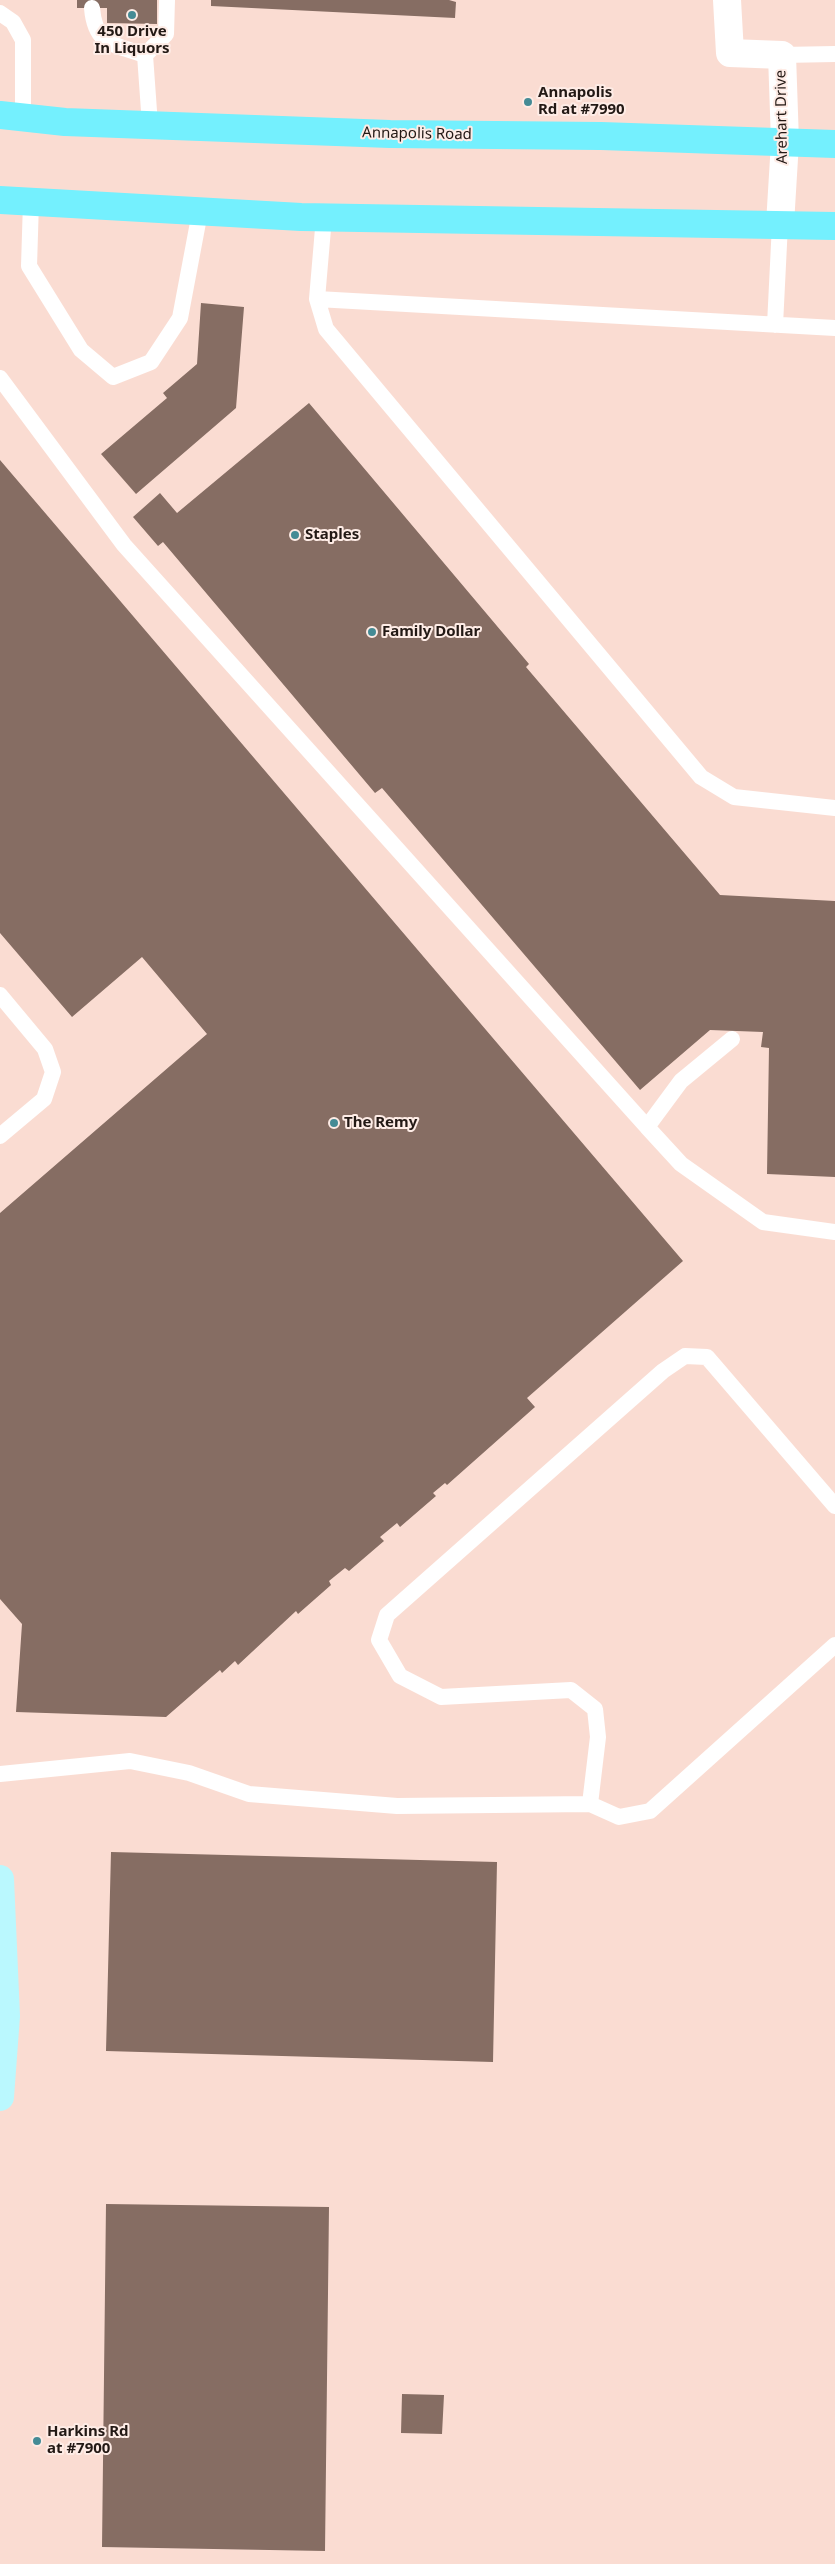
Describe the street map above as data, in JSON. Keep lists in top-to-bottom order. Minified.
{"streets":{"main road":["Annapolis Road"],"street":["Arehart Drive"]},"crossings":[["Arehart Drive","Annapolis Road"]],"places":["450 Drive In Liquors","Annapolis Rd at #7990","Staples","Family Dollar","The Remy","Harkins Rd at #7900"]}
